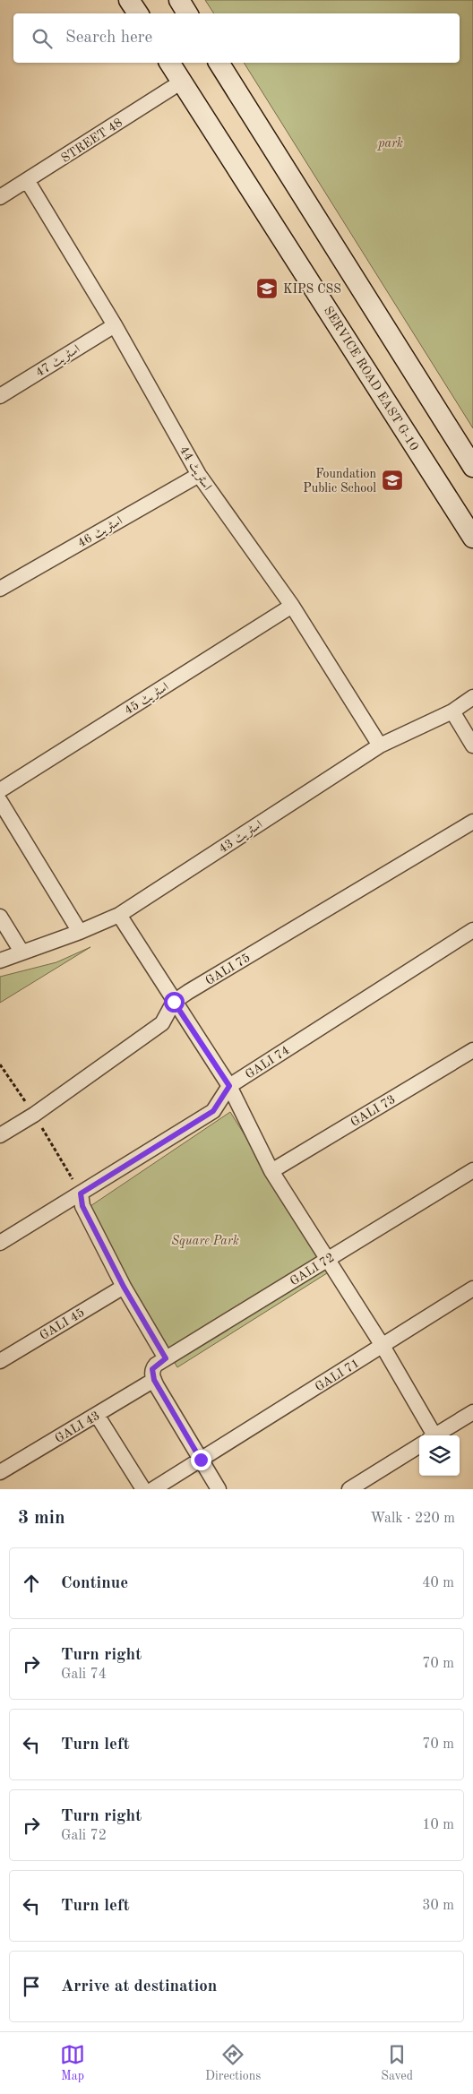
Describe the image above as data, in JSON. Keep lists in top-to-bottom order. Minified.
{"streets":{"main road":["SERVICE ROAD EAST G-10"],"street":["STREET 48","اسٹریٹ 47","اسٹریٹ 44","اسٹریٹ 46","اسٹریٹ 45","اسٹریٹ 43","GALI 75","GALI 74","GALI 73","GALI 72","GALI 45","GALI 71","GALI 43"]},"crossings":[["STREET 48","SERVICE ROAD EAST G-10"],["STREET 48","اسٹریٹ 44"],["اسٹریٹ 47","اسٹریٹ 44"],["اسٹریٹ 44","اسٹریٹ 46"],["اسٹریٹ 44","اسٹریٹ 45"],["اسٹریٹ 44","اسٹریٹ 43"],["GALI 72","GALI 43"]],"parks":["park","Square Park"],"places":{"school or university":["KIPS CSS","Foundation Public School"]},"page":{"search":"Search here","heading":["3 min","Walk · 220 m"],"list":[["Continue","40 m"],["Turn right","Gali 74","70 m"],["Turn left","70 m"],["Turn right","Gali 72","10 m"],["Turn left","30 m"],"Arrive at destination"],"nav":["Map","Directions","Saved"]}}
